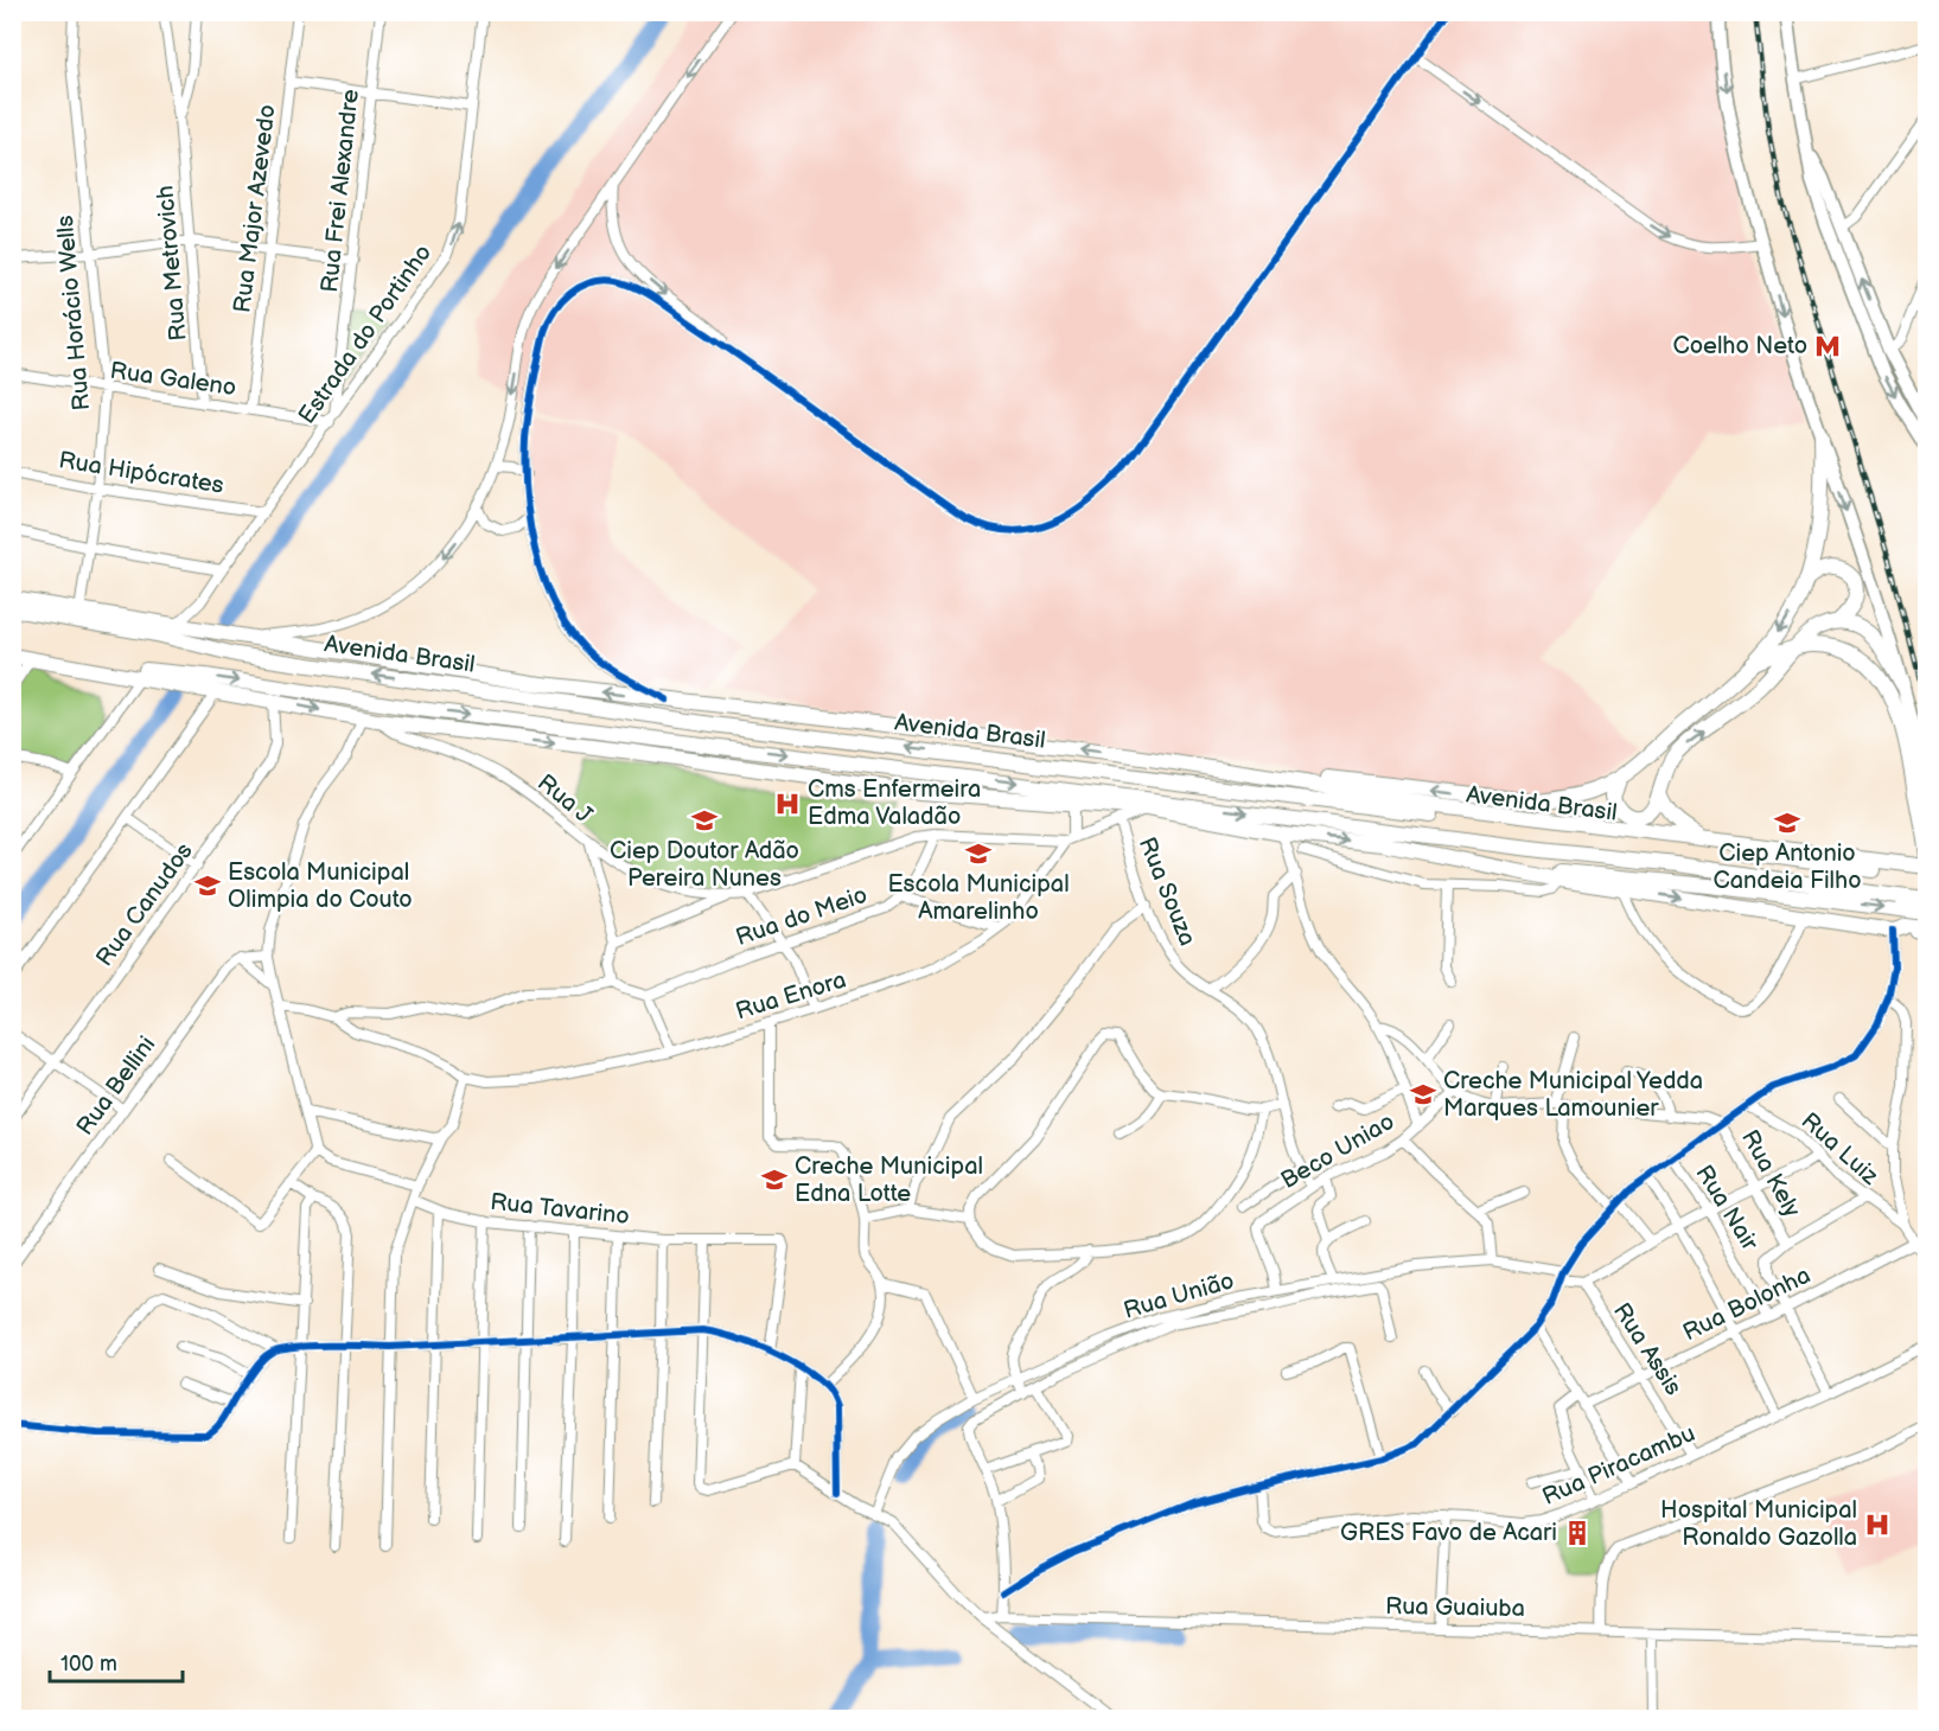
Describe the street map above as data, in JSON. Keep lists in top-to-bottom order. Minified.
{"streets":{"highway":["Avenida Brasil"],"street":["Rua Frei Alexandre","Rua Major Azevedo","Rua Metrovich","Rua Horácio Wells","Estrada do Portinho","Rua Galeno","Rua Hipócrates","Rua J","Rua Souza","Rua Canudos","Rua do Meio","Rua Enora","Rua Bellini","Rua Luiz","Beco Uniao","Rua Kely","Rua Nair","Rua Tavarino","Rua União","Rua Bolonha","Rua Assis","Rua Piracambu","Rua Guaiuba"]},"crossings":[["Rua Frei Alexandre","Estrada do Portinho"],["Rua Frei Alexandre","Rua Galeno"],["Rua Major Azevedo","Rua Galeno"],["Rua Metrovich","Rua Galeno"],["Rua Horácio Wells","Rua Galeno"],["Rua Horácio Wells","Rua Hipócrates"],["Rua Horácio Wells","Avenida Brasil"],["Estrada do Portinho","Rua Galeno"],["Estrada do Portinho","Rua Hipócrates"],["Estrada do Portinho","Avenida Brasil"],["Rua J","Rua do Meio"],["Rua J","Rua Enora"],["Beco Uniao","Rua União"],["Rua Nair","Rua Bolonha"],["Rua Bolonha","Rua Assis"],["Rua Assis","Rua Piracambu"]],"one_way":["Estrada do Portinho"],"places":{"metro station":["Coelho Neto"],"hospital":["Cms Enfermeira Edma Valadão","Hospital Municipal Ronaldo Gazolla"],"school or university":["Ciep Doutor Adão Pereira Nunes","Ciep Antonio Candeia Filho","Escola Municipal Amarelinho","Escola Municipal Olimpia do Couto","Creche Municipal Yedda Marques Lamounier","Creche Municipal Edna Lotte"],"building":["GRES Favo de Acari"]},"scale_bar":"100 m"}
